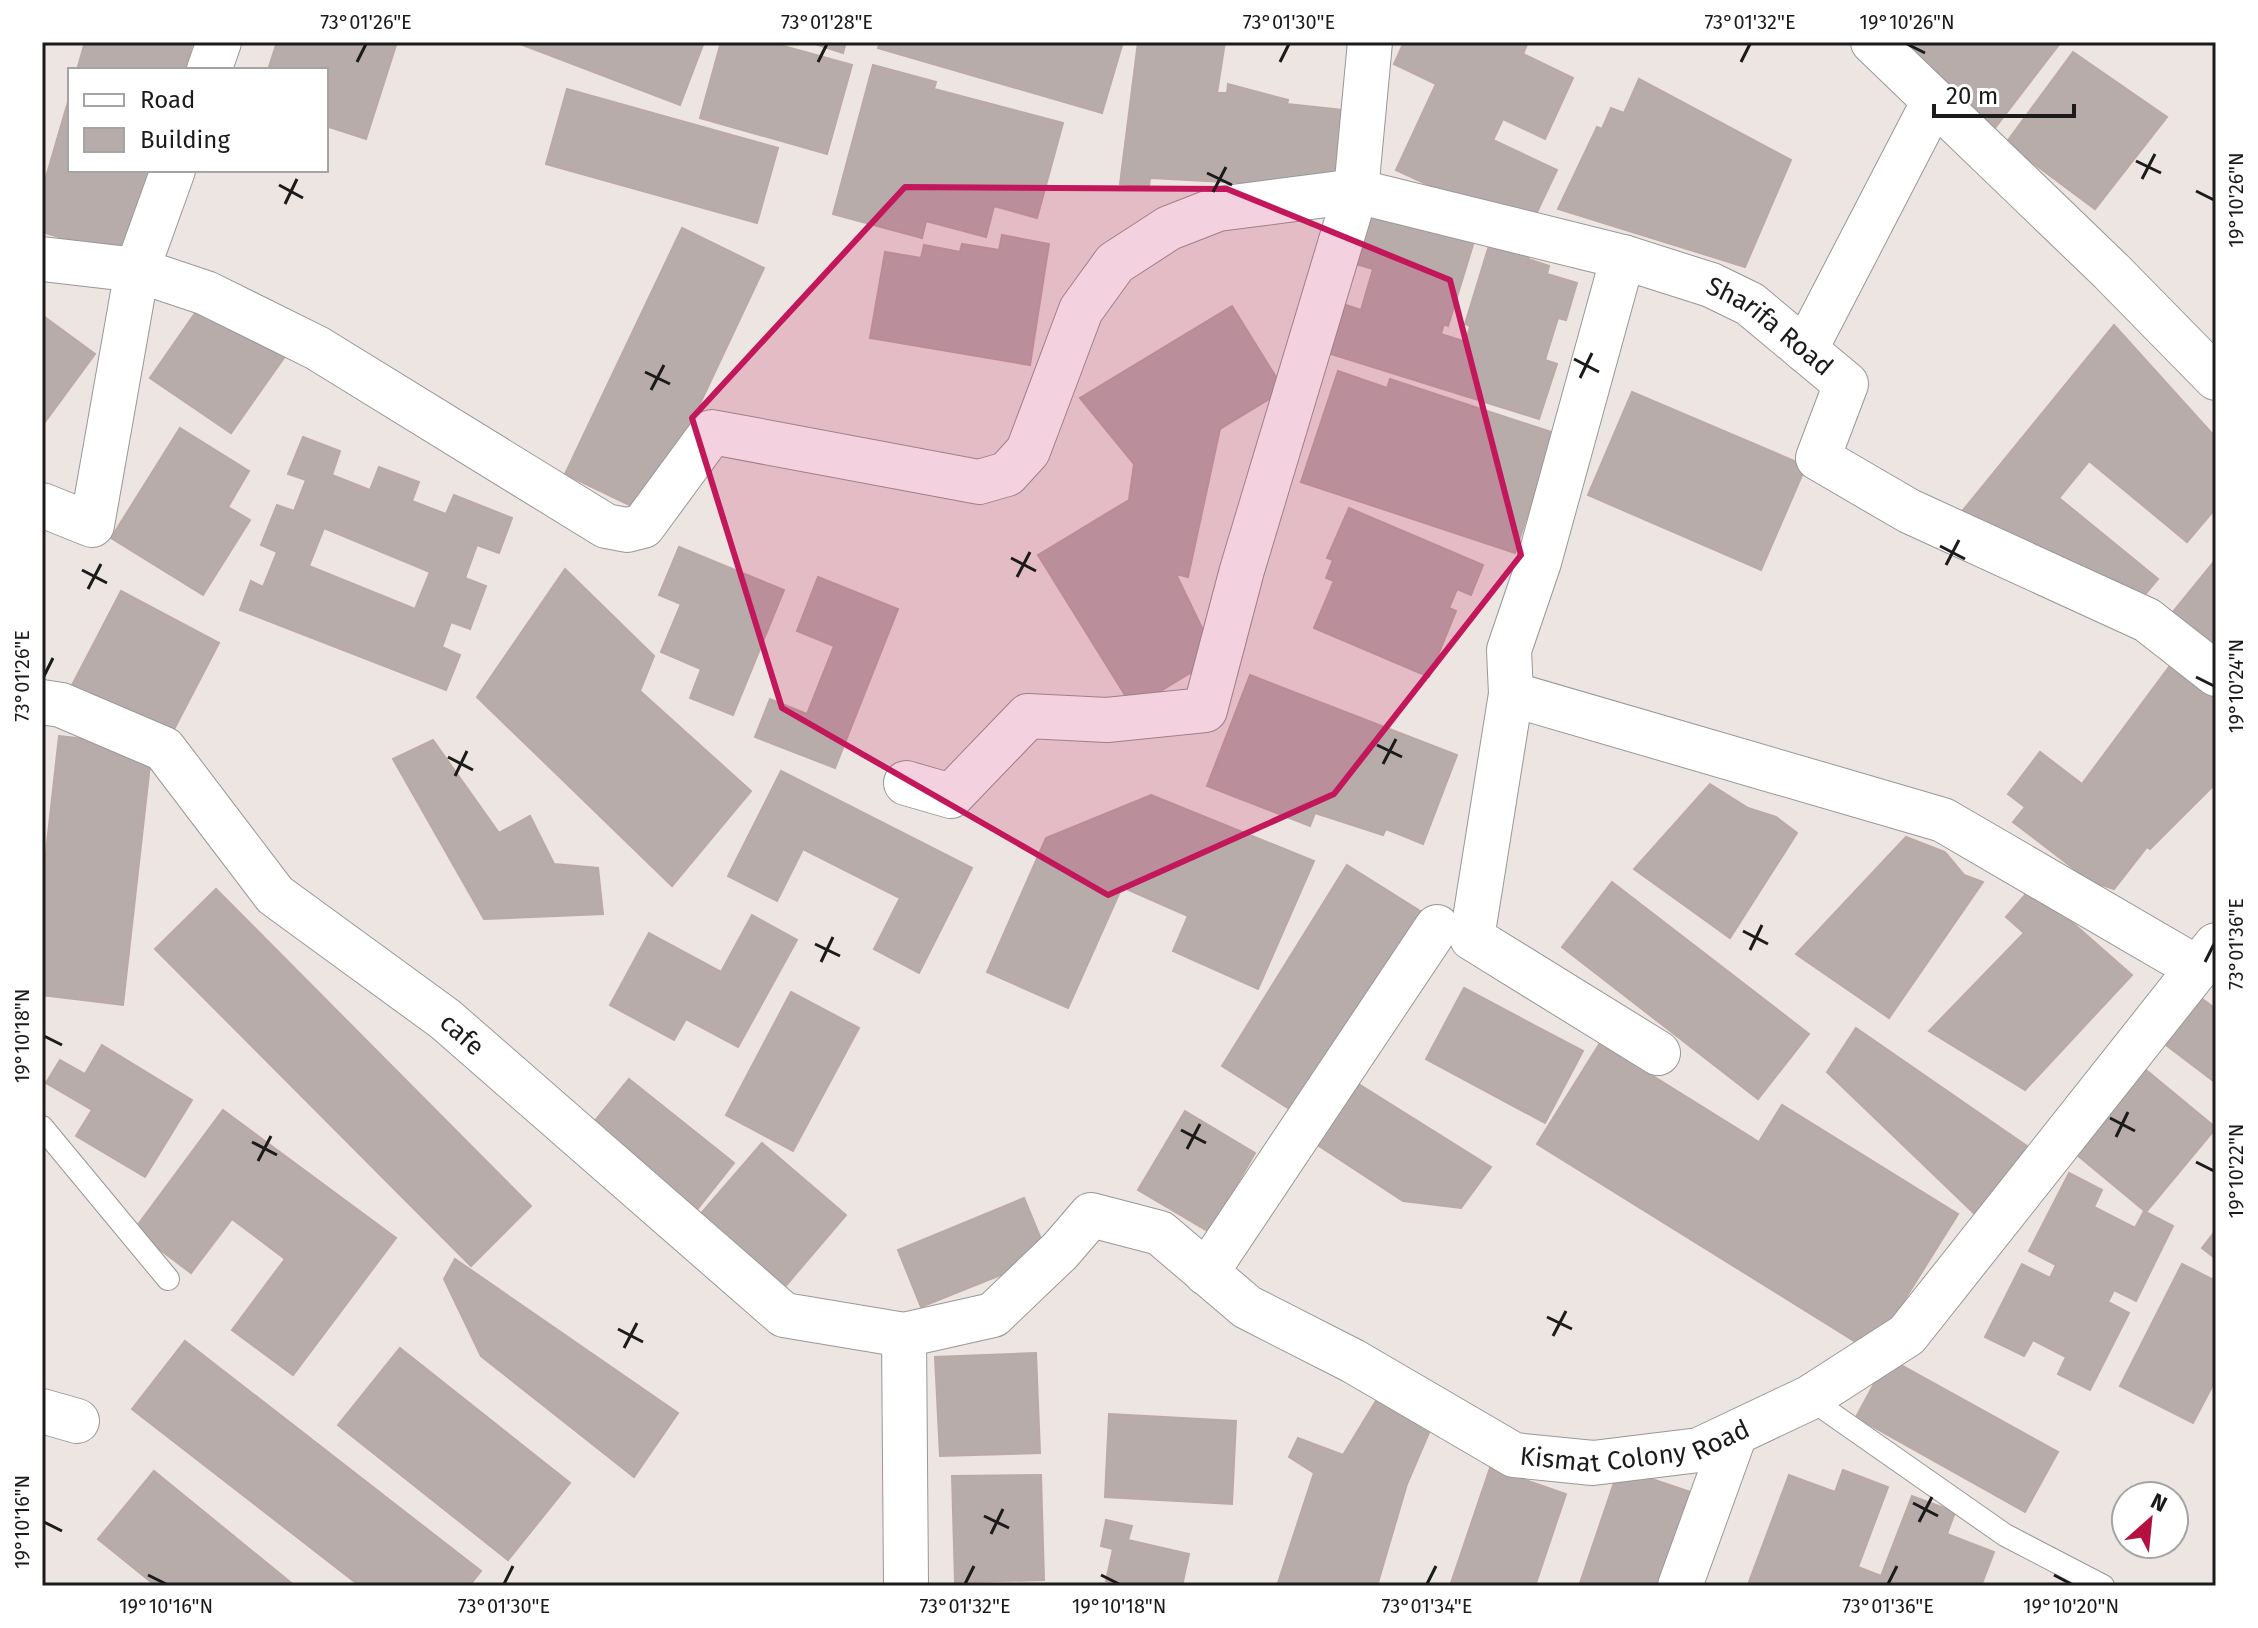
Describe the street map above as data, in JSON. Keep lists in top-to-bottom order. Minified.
{"streets":{"street":["Sharifa Road","cafe","Kismat Colony Road"]},"crossings":[["cafe","Kismat Colony Road"]],"legend":["Road","Building"],"scale_bar":"20 m","north":"top right","coordinates":["73°01'26\"E","73°01'28\"E","73°01'30\"E","73°01'32\"E","19°10'26\"N","19°10'24\"N","73°01'36\"E","19°10'18\"N","19°10'22\"N","19°10'16\"N","73°01'34\"E","19°10'20\"N"]}
